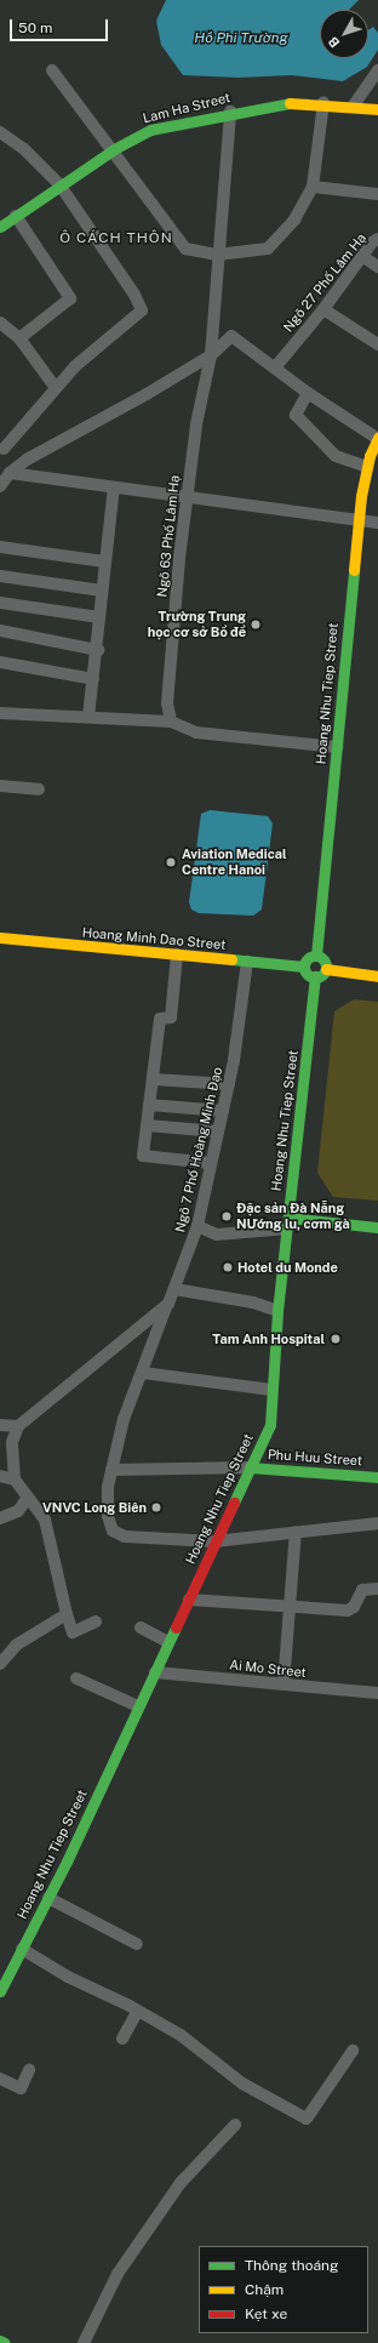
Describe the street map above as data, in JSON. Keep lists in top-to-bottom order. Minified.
{"streets":{"street":["Lam Ha Street","Ngõ 27 Phố Lâm Hạ","Ngõ 63 Phố Lâm Hạ","Hoang Nhu Tiep Street","Hoang Minh Dao Street","Ngõ 7 Phố Hoàng Minh Đạo","Phu Huu Street","Ai Mo Street"]},"crossings":[["Lam Ha Street","Ngõ 63 Phố Lâm Hạ"],["Hoang Nhu Tiep Street","Hoang Minh Dao Street"],["Hoang Nhu Tiep Street","Phu Huu Street"],["Hoang Nhu Tiep Street","Ai Mo Street"],["Hoang Minh Dao Street","Ngõ 7 Phố Hoàng Minh Đạo"]],"districts":["Ô CÁCH THÔN"],"water":["Hồ Phi Trường"],"places":["Trường Trung học cơ sở Bồ đề","Aviation Medical Centre Hanoi","Đặc sản Đà Nẵng NƯớng lu, cơm gà","Hotel du Monde","Tam Anh Hospital","VNVC Long Biên"],"legend":["Thông thoáng","Chậm","Kẹt xe"],"scale_bar":"50 m","north":"bottom left"}
